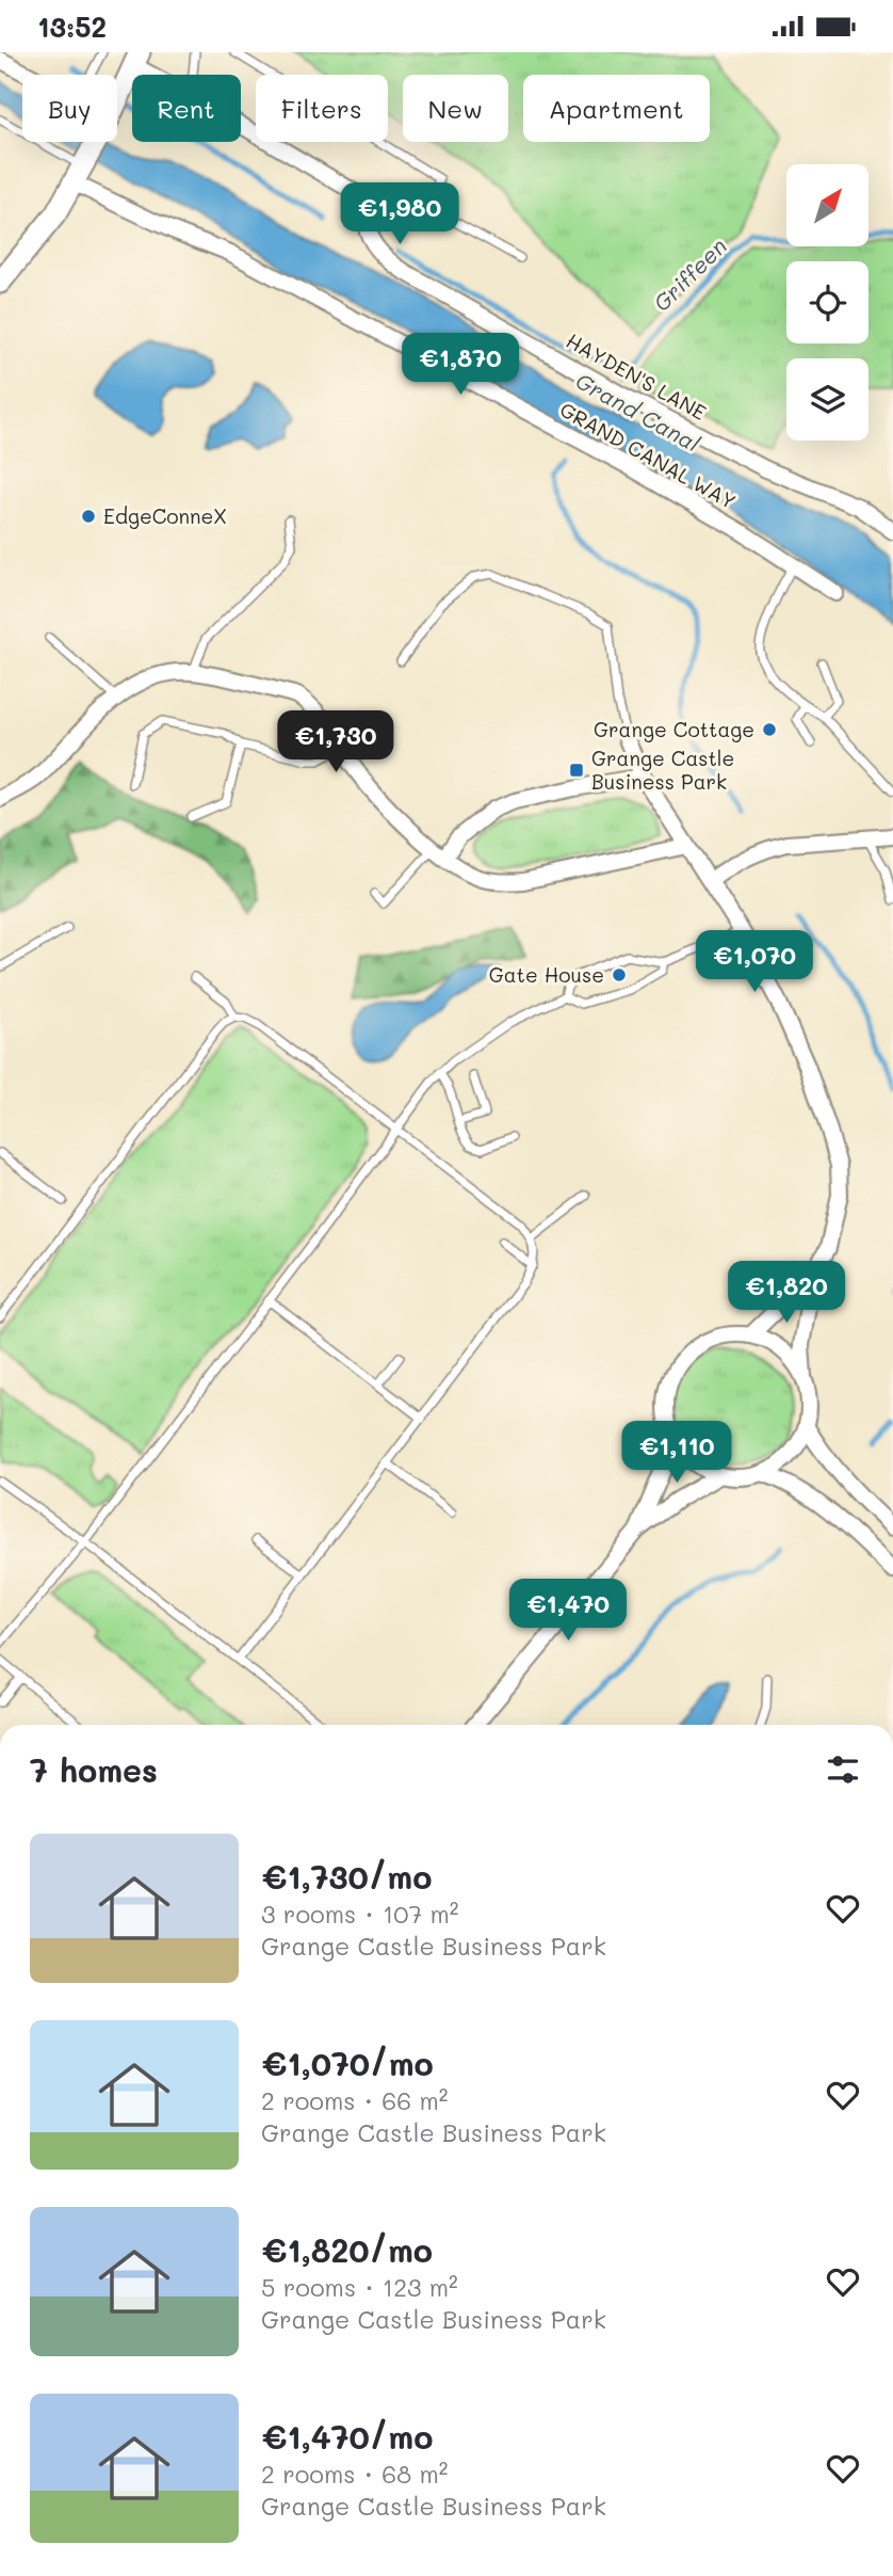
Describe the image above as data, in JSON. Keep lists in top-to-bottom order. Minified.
{"streets":{"street":["HAYDEN'S LANE","GRAND CANAL WAY"]},"water":["Griffeen","Grand Canal"],"places":{"other":["EdgeConneX","Grange Cottage","Gate House"],"transit":["Grange Castle Business Park"]},"north":"top right","page":{"status":"13:52","chip":["Buy","Rent","Filters","New","Apartment"],"price":["€1,980","€1,870","€1,730","€1,070","€1,820","€1,110","€1,470"],"heading":"7 homes","list":[{"name":"€1,730/mo","note":"3 rooms · 107 m² · Grange Castle Business Park"},{"name":"€1,070/mo","note":"2 rooms · 66 m² · Grange Castle Business Park"},{"name":"€1,820/mo","note":"5 rooms · 123 m² · Grange Castle Business Park"},{"name":"€1,470/mo","note":"2 rooms · 68 m² · Grange Castle Business Park"}]}}
